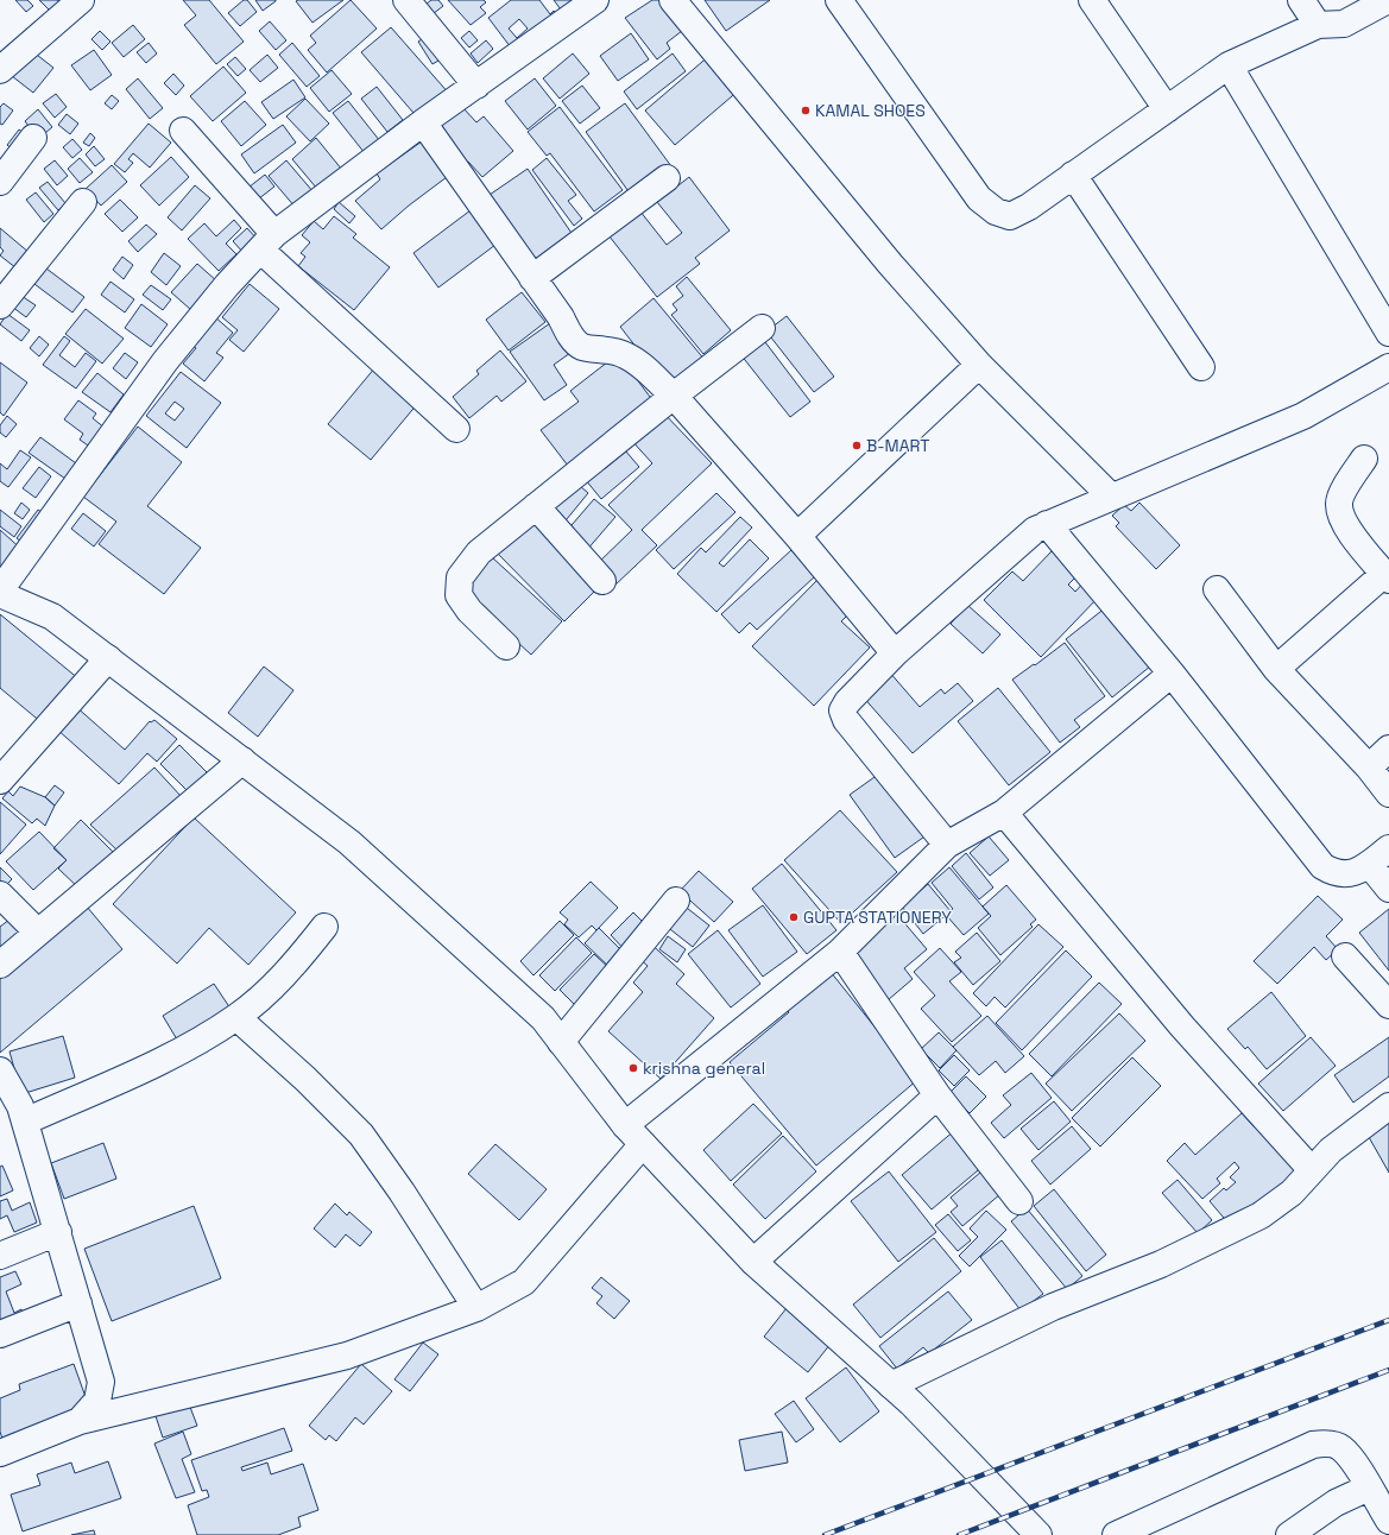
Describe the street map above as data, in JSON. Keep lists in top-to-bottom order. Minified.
{"places":["KAMAL SHOES","B-MART","GUPTA STATIONERY","krishna general"]}
